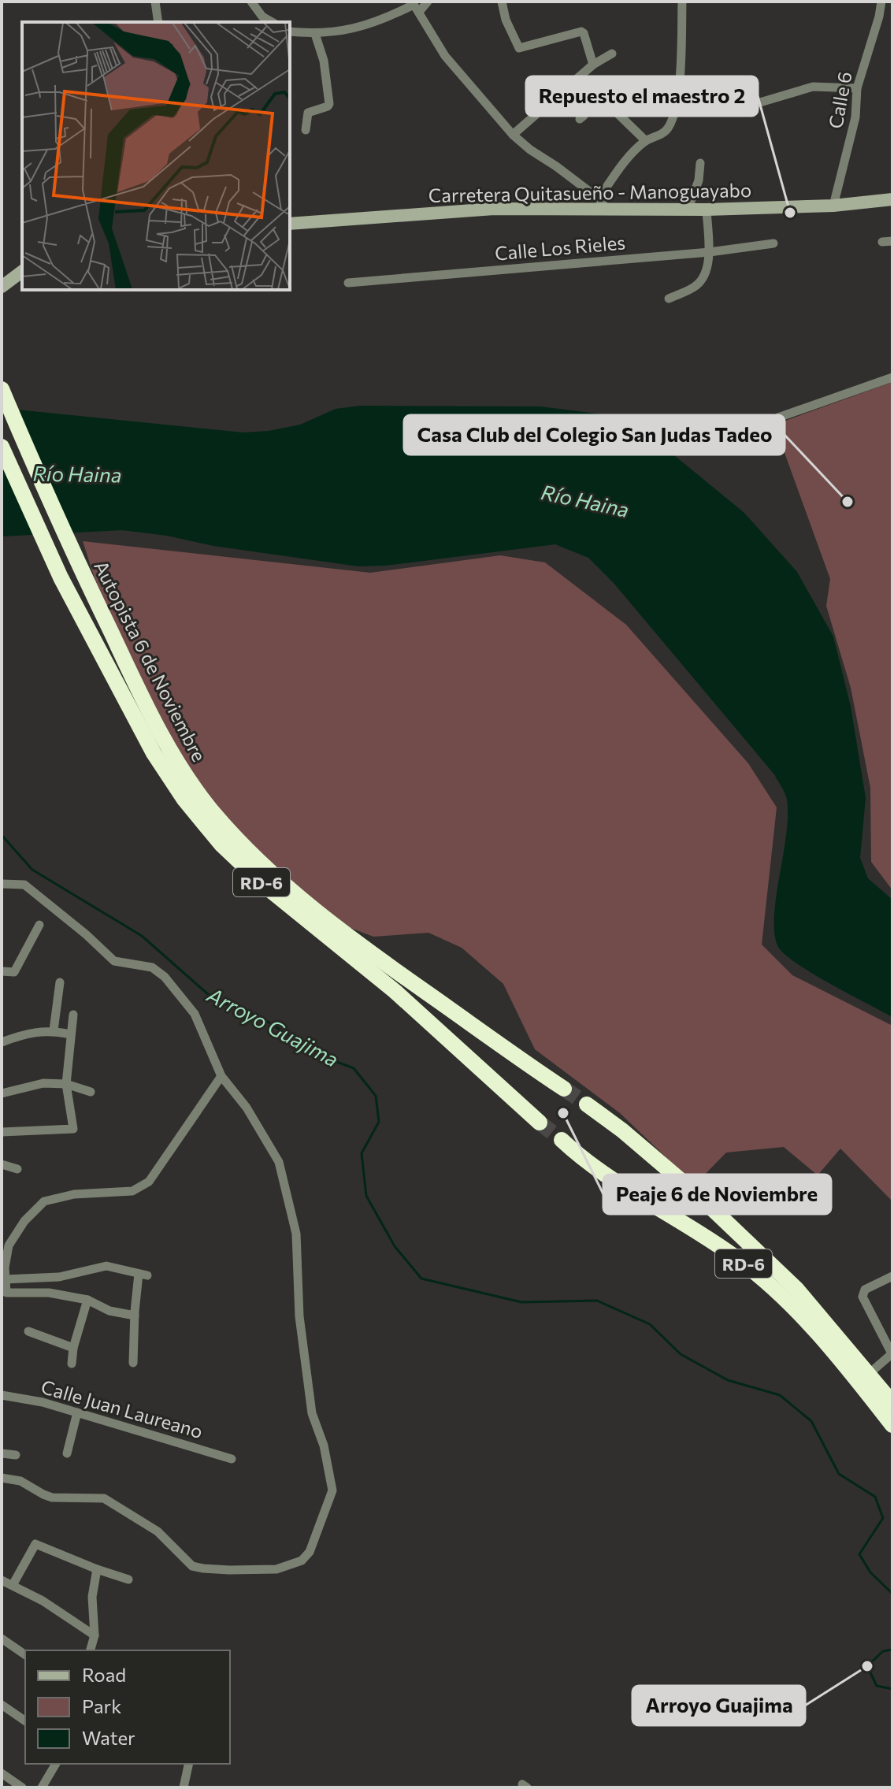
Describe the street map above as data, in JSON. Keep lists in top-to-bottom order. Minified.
{"streets":{"highway":["Autopista 6 de Noviembre","RD-6"],"street":["Calle 6","Carretera Quitasueño - Manoguayabo","Calle Los Rieles","Calle Juan Laureano"]},"crossings":[["Calle 6","Carretera Quitasueño - Manoguayabo"]],"water":["Río Haina","Arroyo Guajima"],"places":["Repuesto el maestro 2","Casa Club del Colegio San Judas Tadeo","Peaje 6 de Noviembre","Arroyo Guajima"],"legend":["Road","Park","Water"]}
